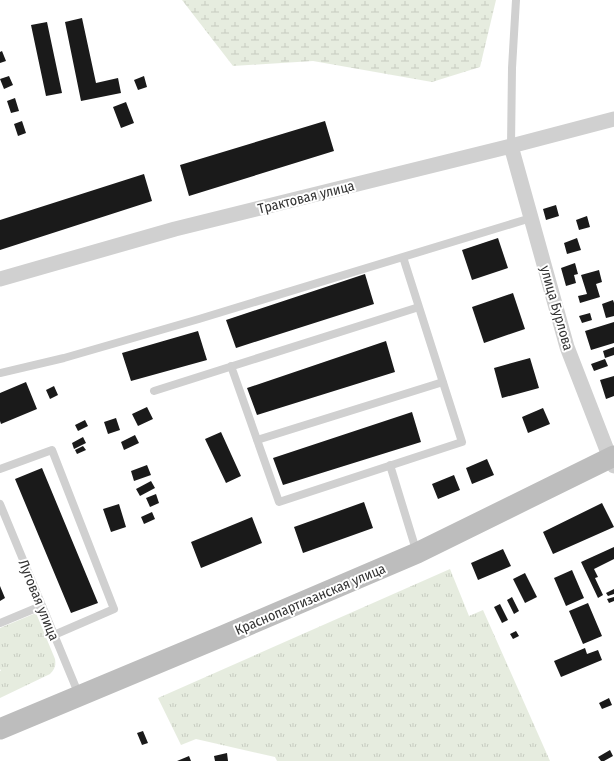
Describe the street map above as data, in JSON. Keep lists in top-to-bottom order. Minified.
{"streets":{"street":["Трактовая улица","улица Бурлова","Краснопартизанская улица"],"lane":["Луговая улица"]},"crossings":[["Трактовая улица","улица Бурлова"],["улица Бурлова","Краснопартизанская улица"],["Краснопартизанская улица","Луговая улица"]]}
